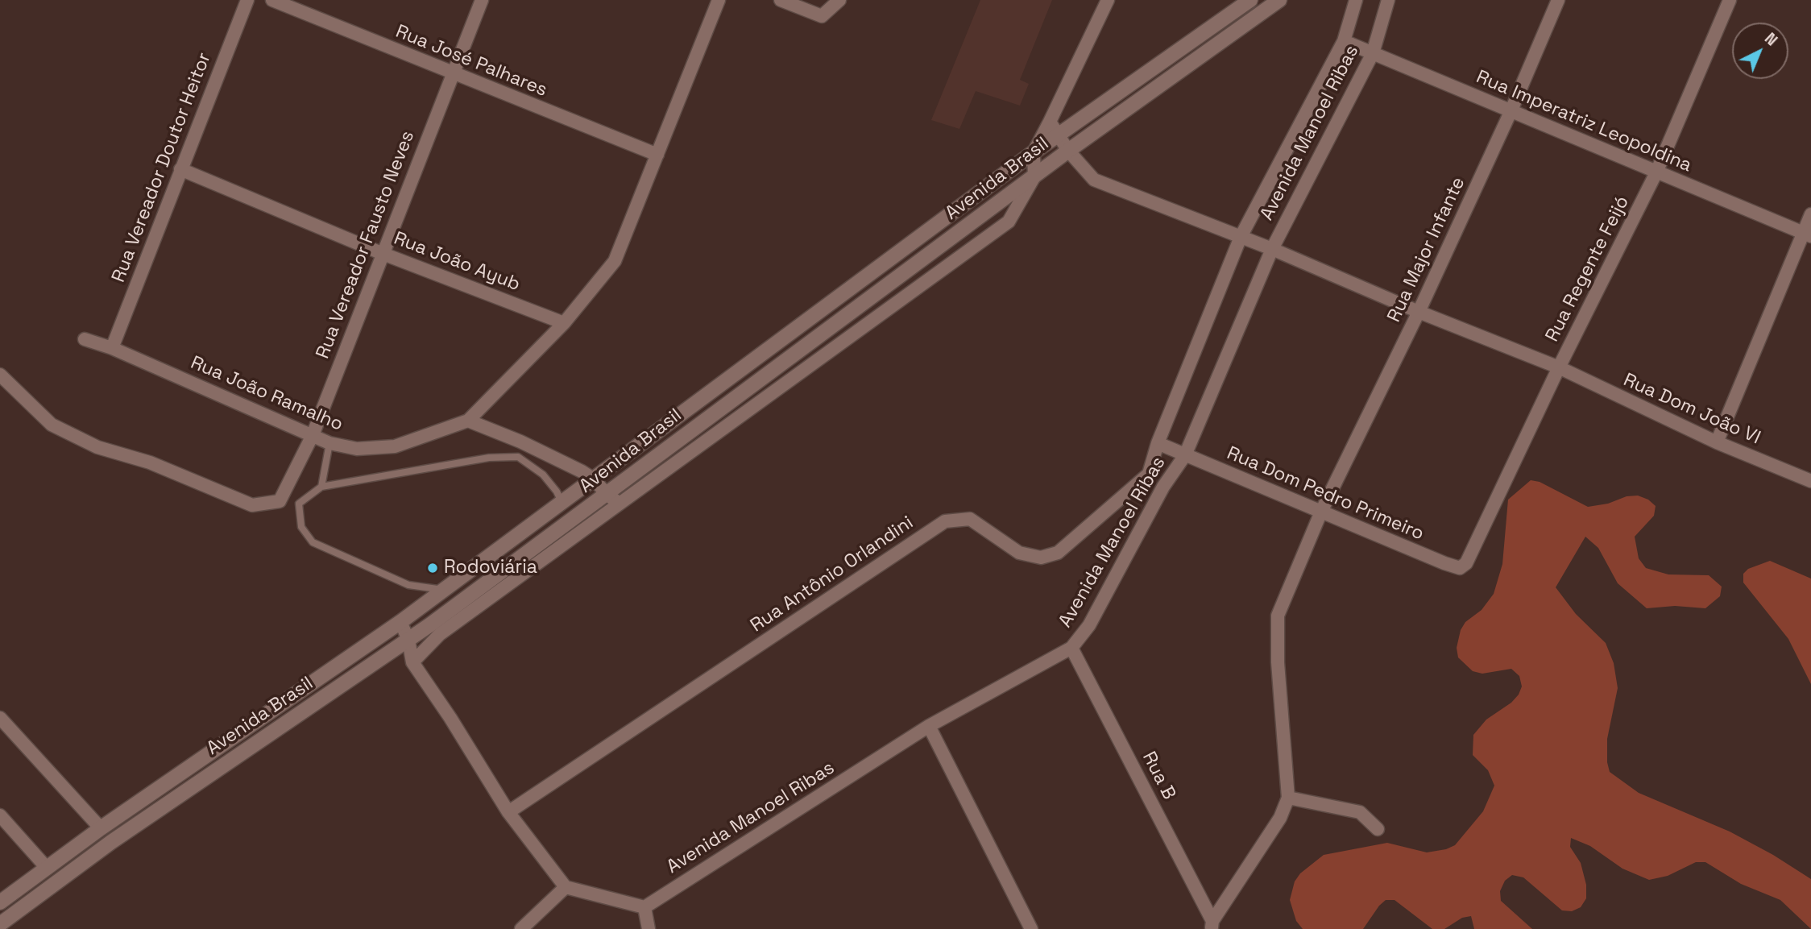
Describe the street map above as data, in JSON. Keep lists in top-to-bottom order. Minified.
{"streets":{"main road":["Avenida Brasil"],"street":["Rua José Palhares","Rua Imperatriz Leopoldina","Avenida Manoel Ribas","Rua Vereador Doutor Heitor","Rua Vereador Fausto Neves","Rua Major Infante","Rua João Ayub","Rua Regente Feijó","Rua João Ramalho","Rua Dom João VI","Rua Dom Pedro Primeiro","Rua Antônio Orlandini","Rua B"]},"crossings":[["Rua José Palhares","Rua Vereador Fausto Neves"],["Rua Imperatriz Leopoldina","Avenida Manoel Ribas"],["Rua Imperatriz Leopoldina","Rua Major Infante"],["Rua Imperatriz Leopoldina","Rua Regente Feijó"],["Avenida Manoel Ribas","Rua Dom João VI"],["Avenida Manoel Ribas","Rua Dom Pedro Primeiro"],["Avenida Manoel Ribas","Rua B"],["Rua Vereador Doutor Heitor","Rua João Ayub"],["Rua Vereador Doutor Heitor","Rua João Ramalho"],["Avenida Brasil","Rua Dom João VI"],["Rua Vereador Fausto Neves","Rua João Ayub"],["Rua Vereador Fausto Neves","Rua João Ramalho"],["Rua Major Infante","Rua Dom João VI"],["Rua Major Infante","Rua Dom Pedro Primeiro"],["Rua Regente Feijó","Rua Dom João VI"],["Rua Regente Feijó","Rua Dom Pedro Primeiro"]],"places":["Rodoviária"],"north":"top right"}
